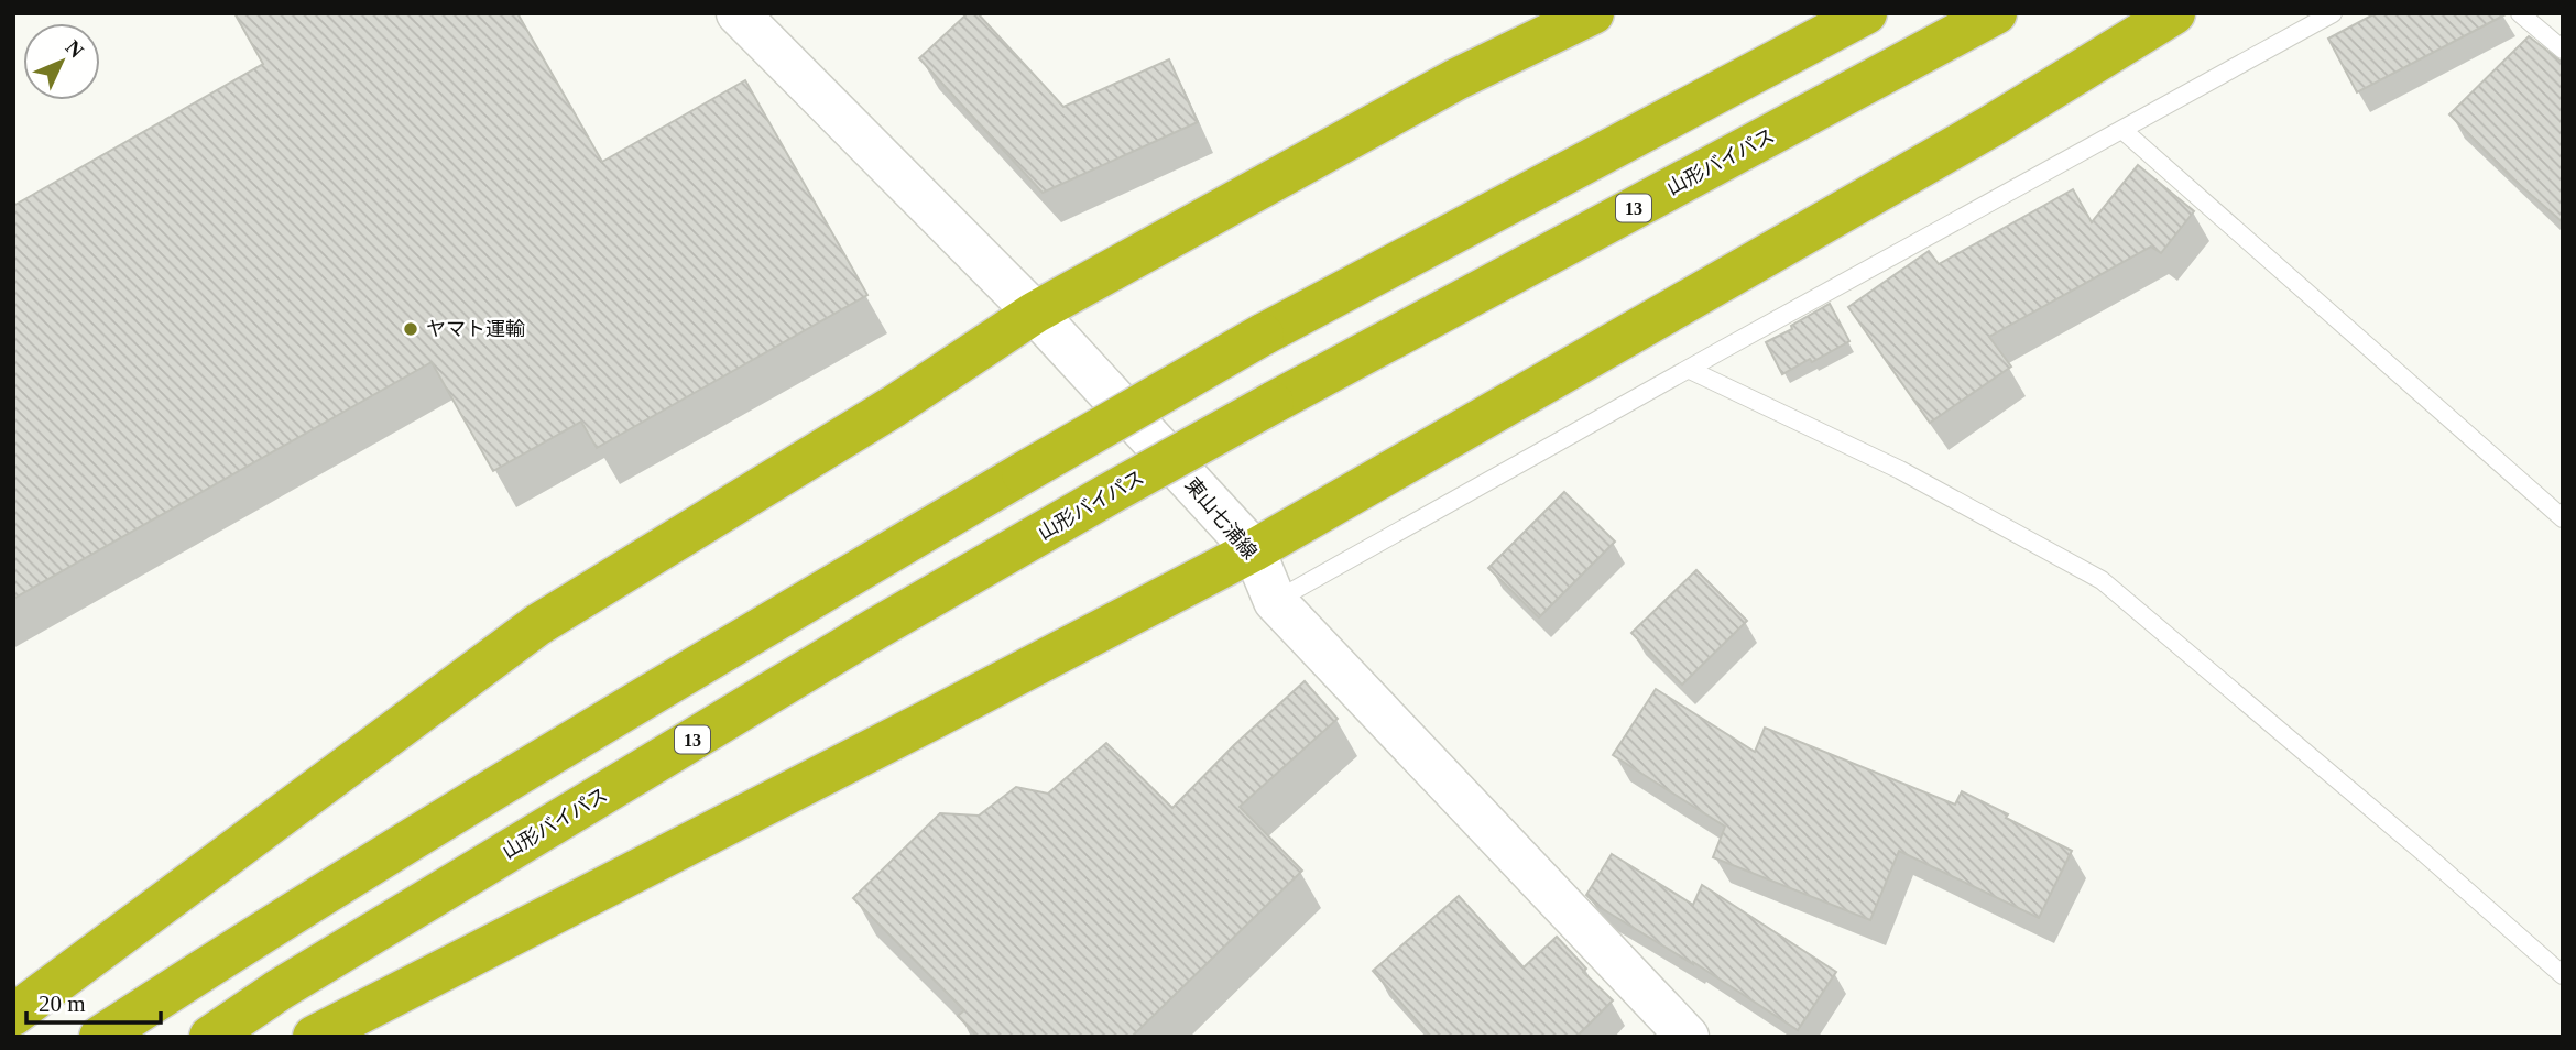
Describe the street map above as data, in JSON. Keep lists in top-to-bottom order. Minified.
{"streets":{"highway":["山形バイパス","13"],"main road":["東山七浦線"]},"places":["ヤマト運輸"],"scale_bar":"20 m","north":"top right"}
